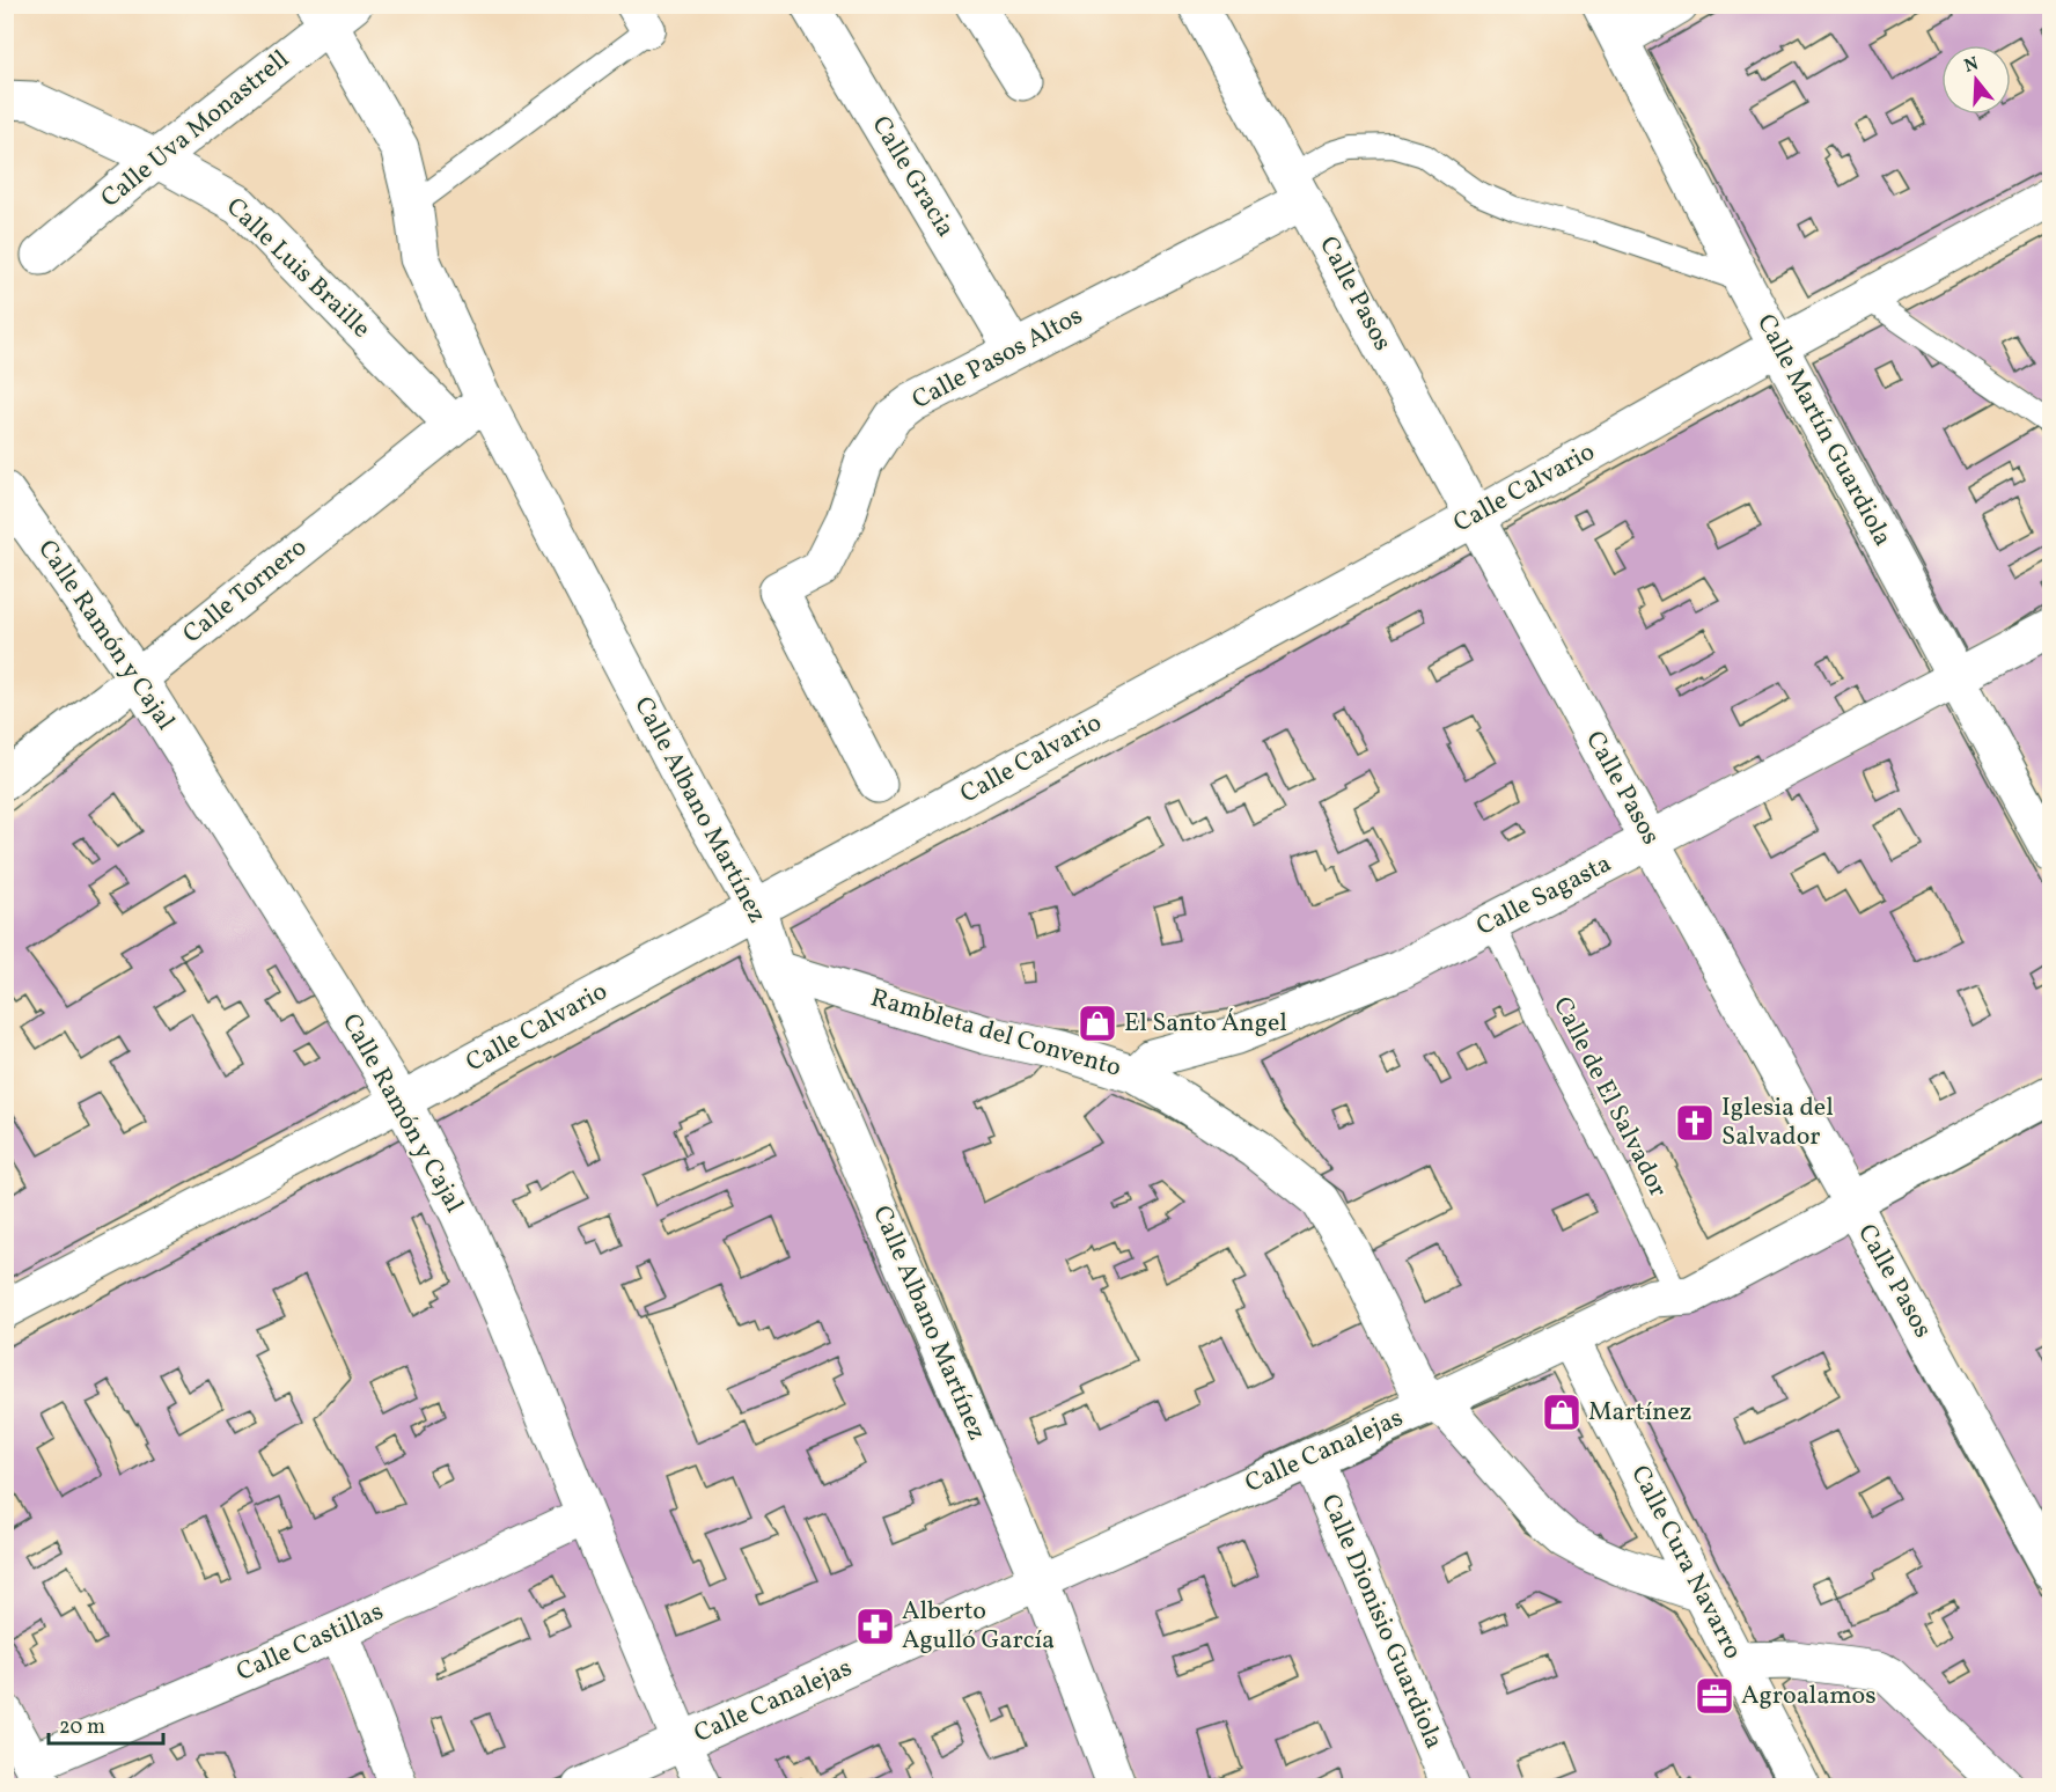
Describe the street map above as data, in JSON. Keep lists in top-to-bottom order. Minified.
{"streets":{"street":["Calle Uva Monastrell","Calle Gracia","Calle Luis Braille","Calle Pasos","Calle Pasos Altos","Calle Martín Guardiola","Calle Calvario","Calle Tornero","Calle Ramón y Cajal","Calle Albano Martínez","Calle Sagasta","Rambleta del Convento","Calle Canalejas","Calle Cura Navarro","Calle Dionisio Guardiola","Calle Castillas"],"lane":["Calle de El Salvador"]},"crossings":[["Calle Uva Monastrell","Calle Luis Braille"],["Calle Uva Monastrell","Calle Albano Martínez"],["Calle Gracia","Calle Pasos Altos"],["Calle Luis Braille","Calle Tornero"],["Calle Pasos","Calle Pasos Altos"],["Calle Pasos","Calle Calvario"],["Calle Pasos","Calle Sagasta"],["Calle Pasos","Calle Canalejas"],["Calle Martín Guardiola","Calle Calvario"],["Calle Martín Guardiola","Calle Sagasta"],["Calle Calvario","Calle Ramón y Cajal"],["Calle Calvario","Calle Albano Martínez"],["Calle Tornero","Calle Ramón y Cajal"],["Calle Tornero","Calle Albano Martínez"],["Calle Ramón y Cajal","Calle Canalejas"],["Calle Ramón y Cajal","Calle Castillas"],["Calle Albano Martínez","Rambleta del Convento"],["Calle Albano Martínez","Calle Canalejas"],["Calle Sagasta","Rambleta del Convento"],["Calle Sagasta","Calle de El Salvador"],["Rambleta del Convento","Calle Canalejas"],["Rambleta del Convento","Calle Cura Navarro"],["Calle de El Salvador","Calle Canalejas"],["Calle Canalejas","Calle Cura Navarro"],["Calle Canalejas","Calle Dionisio Guardiola"]],"places":{"shop":["El Santo Ángel","Martínez"],"church":["Iglesia del Salvador"],"pharmacy":["Alberto Agulló García"],"office":["Agroalamos"]},"scale_bar":"20 m","north":"top"}
